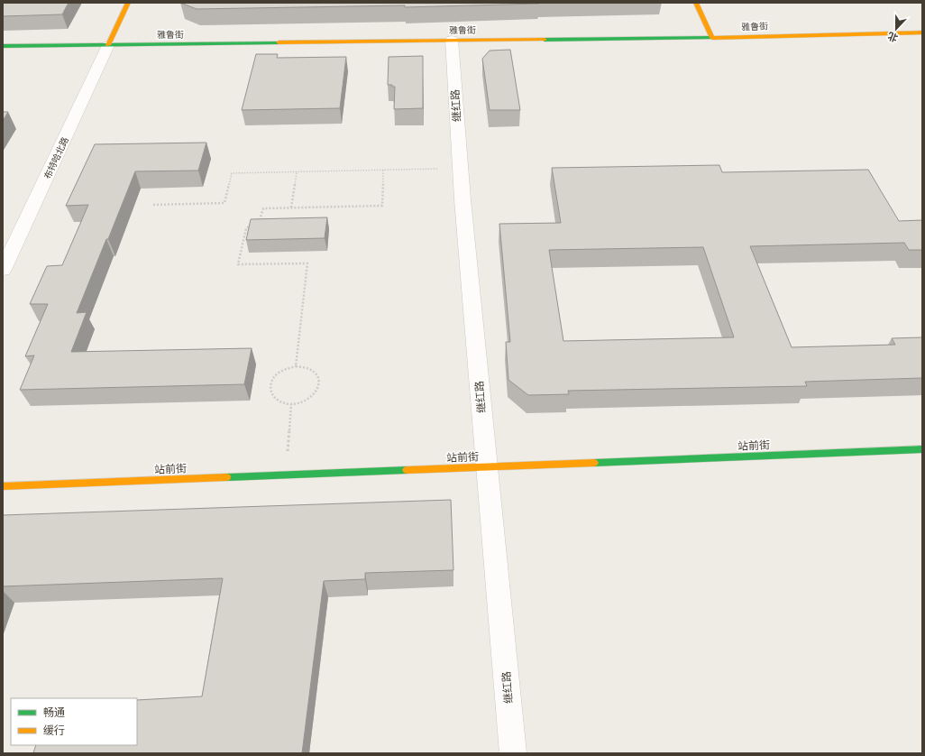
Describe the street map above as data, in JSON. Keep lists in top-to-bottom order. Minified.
{"streets":{"street":["雅鲁街","继红路","布特哈北路","站前街"]},"crossings":[["雅鲁街","继红路"],["雅鲁街","布特哈北路"],["继红路","站前街"]],"legend":["畅通","缓行"],"north":"bottom"}
